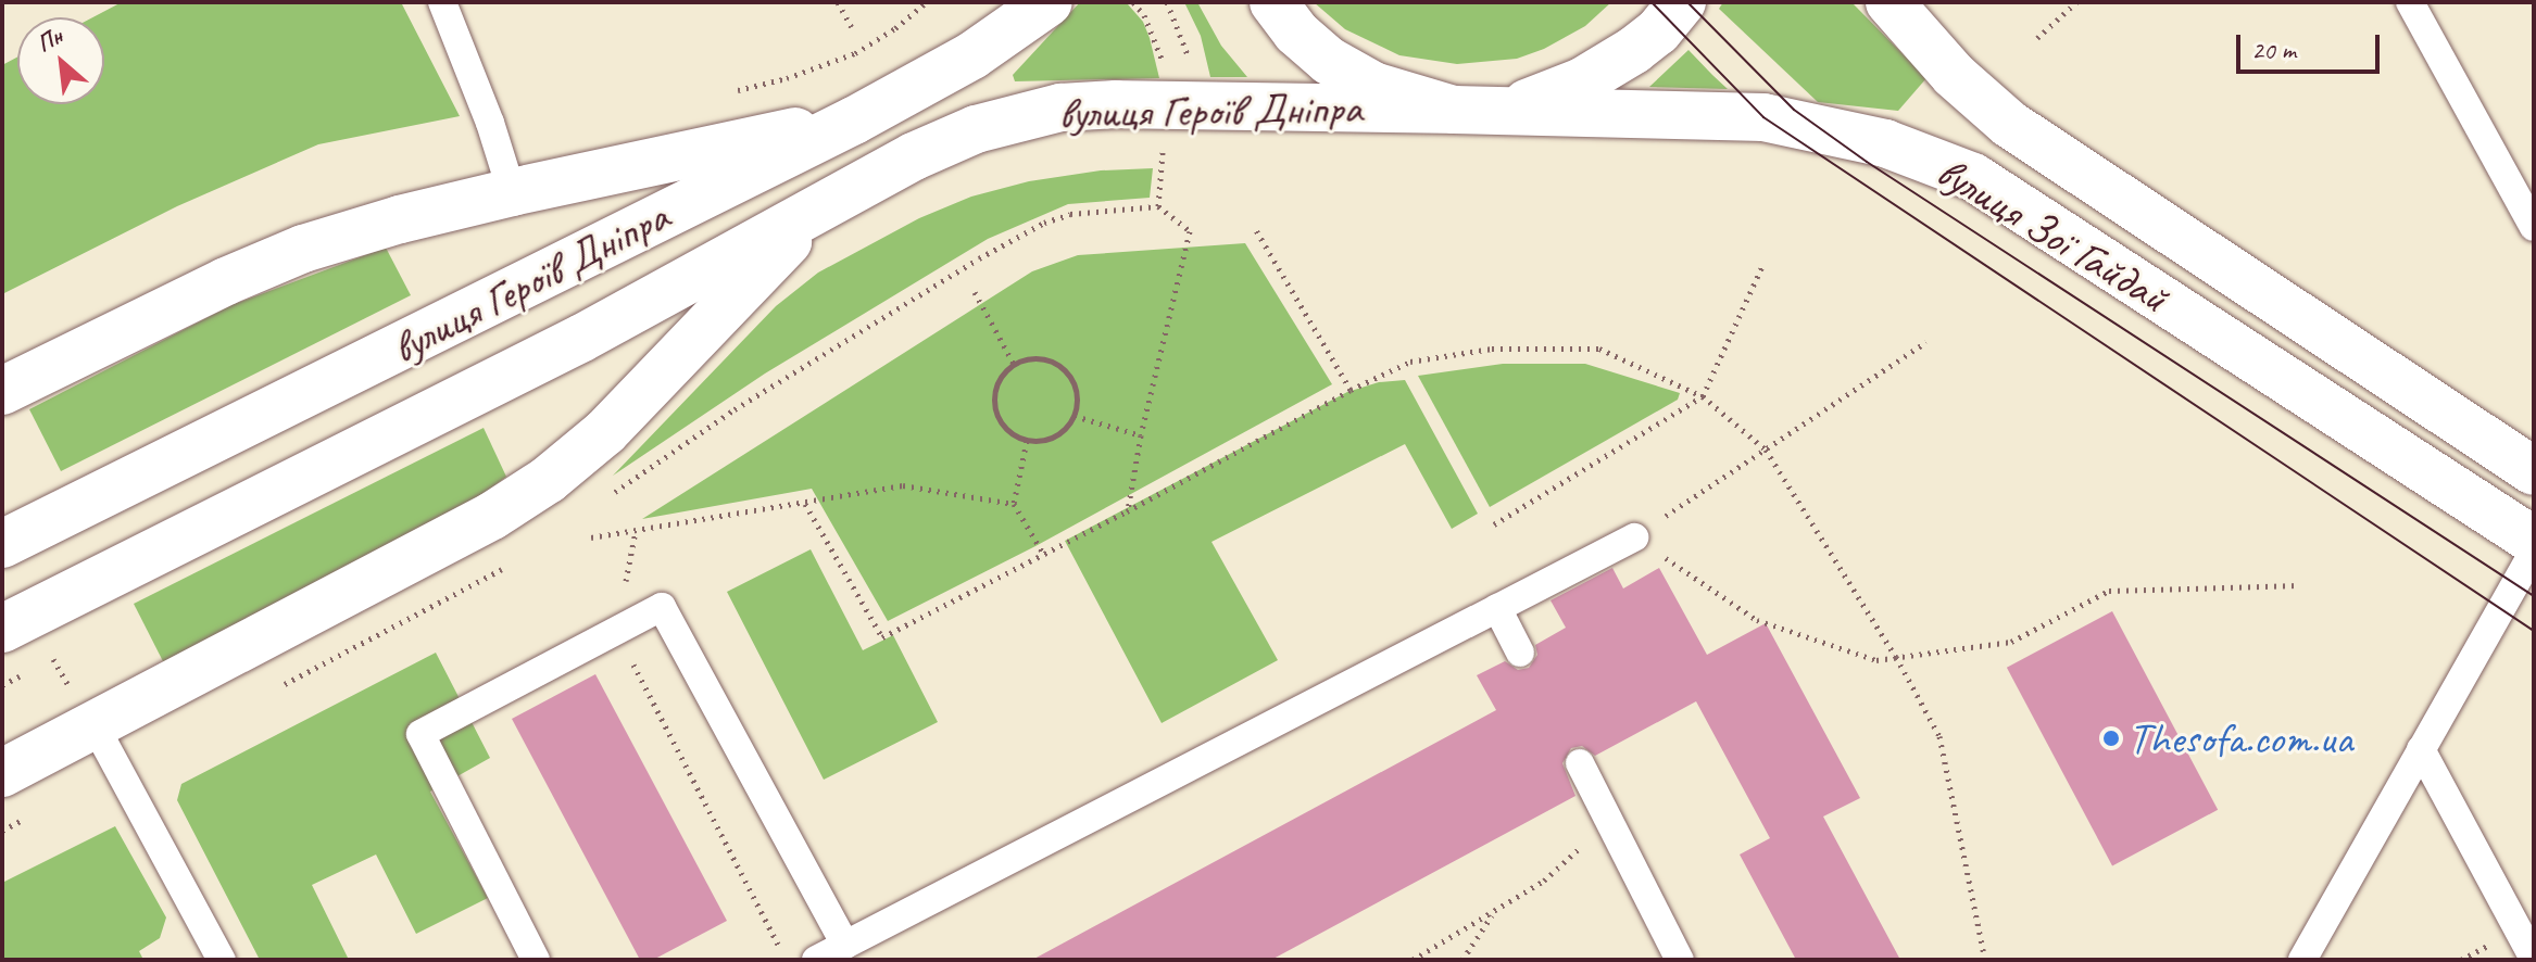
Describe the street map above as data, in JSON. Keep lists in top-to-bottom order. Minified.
{"streets":{"main road":["вулиця Героїв Дніпра","вулиця Зої Гайдай"]},"crossings":[["вулиця Героїв Дніпра","вулиця Зої Гайдай"]],"places":["Thesofa.com.ua"],"scale_bar":"20 m","north":"top left"}
